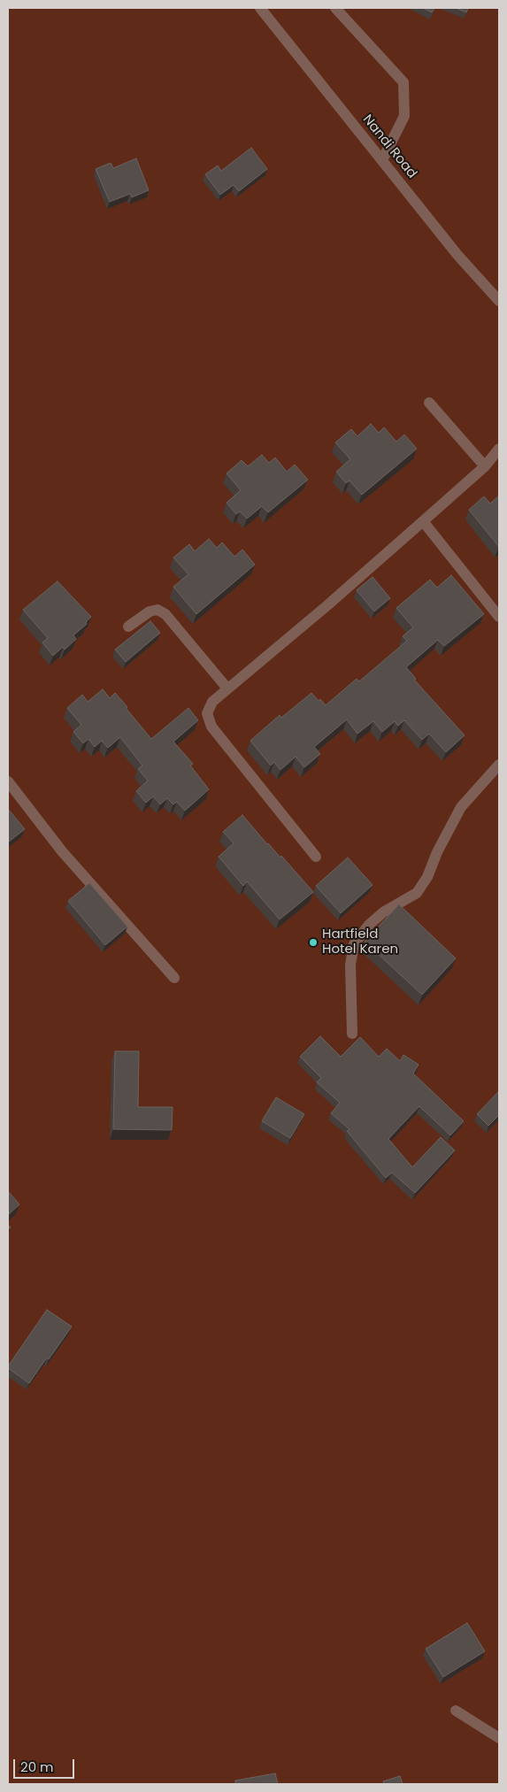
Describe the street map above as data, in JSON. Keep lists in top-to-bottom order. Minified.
{"streets":{"street":["Nandi Road"]},"places":["Hartfield Hotel Karen"],"scale_bar":"20 m"}
